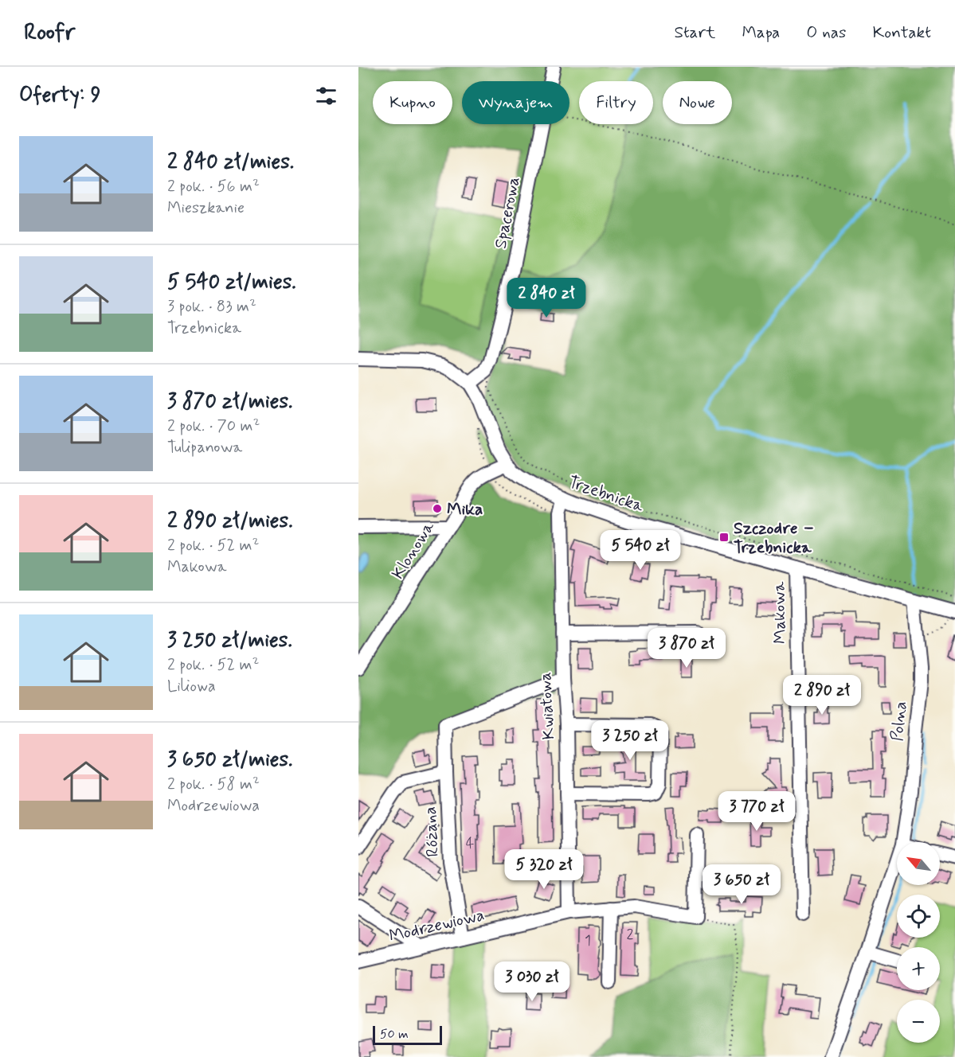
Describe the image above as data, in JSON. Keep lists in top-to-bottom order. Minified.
{"streets":{"street":["Spacerowa","Trzebnicka","Klonowa","Makowa","Kwiatowa","Polna","Różana","Modrzewiowa"]},"crossings":[["Spacerowa","Trzebnicka"],["Trzebnicka","Klonowa"],["Trzebnicka","Makowa"],["Trzebnicka","Kwiatowa"],["Trzebnicka","Polna"],["Kwiatowa","Różana"],["Kwiatowa","Modrzewiowa"],["Różana","Modrzewiowa"]],"places":{"other":["Mika"],"transit":["Szczodre – Trzebnicka"]},"house_numbers":["4","2","1"],"scale_bar":"50 m","north":"top left","page":{"header":"Roofr","nav":["Start","Mapa","O nas","Kontakt"],"heading":"Oferty: 9","chip":["Kupno","Wynajem","Filtry","Nowe"],"list":[{"name":"2 840 zł/mies.","note":"2 pok. · 56 m² · Mieszkanie"},{"name":"5 540 zł/mies.","note":"3 pok. · 83 m² · Trzebnicka"},{"name":"3 870 zł/mies.","note":"2 pok. · 70 m² · Tulipanowa"},{"name":"2 890 zł/mies.","note":"2 pok. · 52 m² · Makowa"},{"name":"3 250 zł/mies.","note":"2 pok. · 52 m² · Liliowa"},{"name":"3 650 zł/mies.","note":"2 pok. · 58 m² · Modrzewiowa"}],"price":["2 840 zł","5 540 zł","3 870 zł","2 890 zł","3 250 zł","3 770 zł","5 320 zł","3 650 zł","3 030 zł"],"map_buttons":["+","−"],"scale":"50 m"}}
